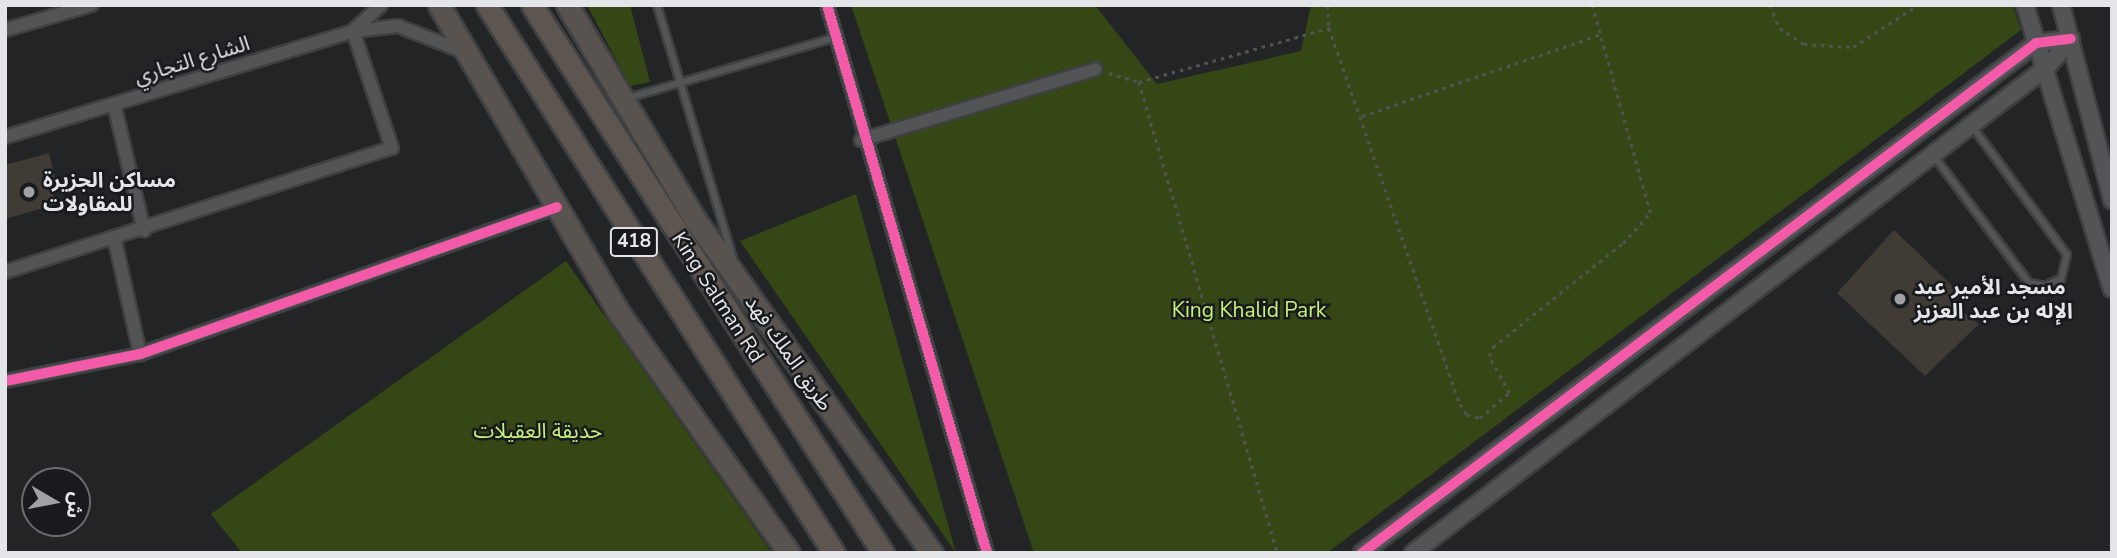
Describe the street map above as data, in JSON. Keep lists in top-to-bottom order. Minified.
{"streets":{"highway":["418","King Salman Rd"],"main road":["طريق الملك فهد"],"street":["الشارع التجاري"]},"parks":["King Khalid Park","حديقة العقيلات"],"places":["مساكن الجزيرة للمقاولات","مسجد الأمير عبد الإله بن عبد العزيز"],"north":"right"}
